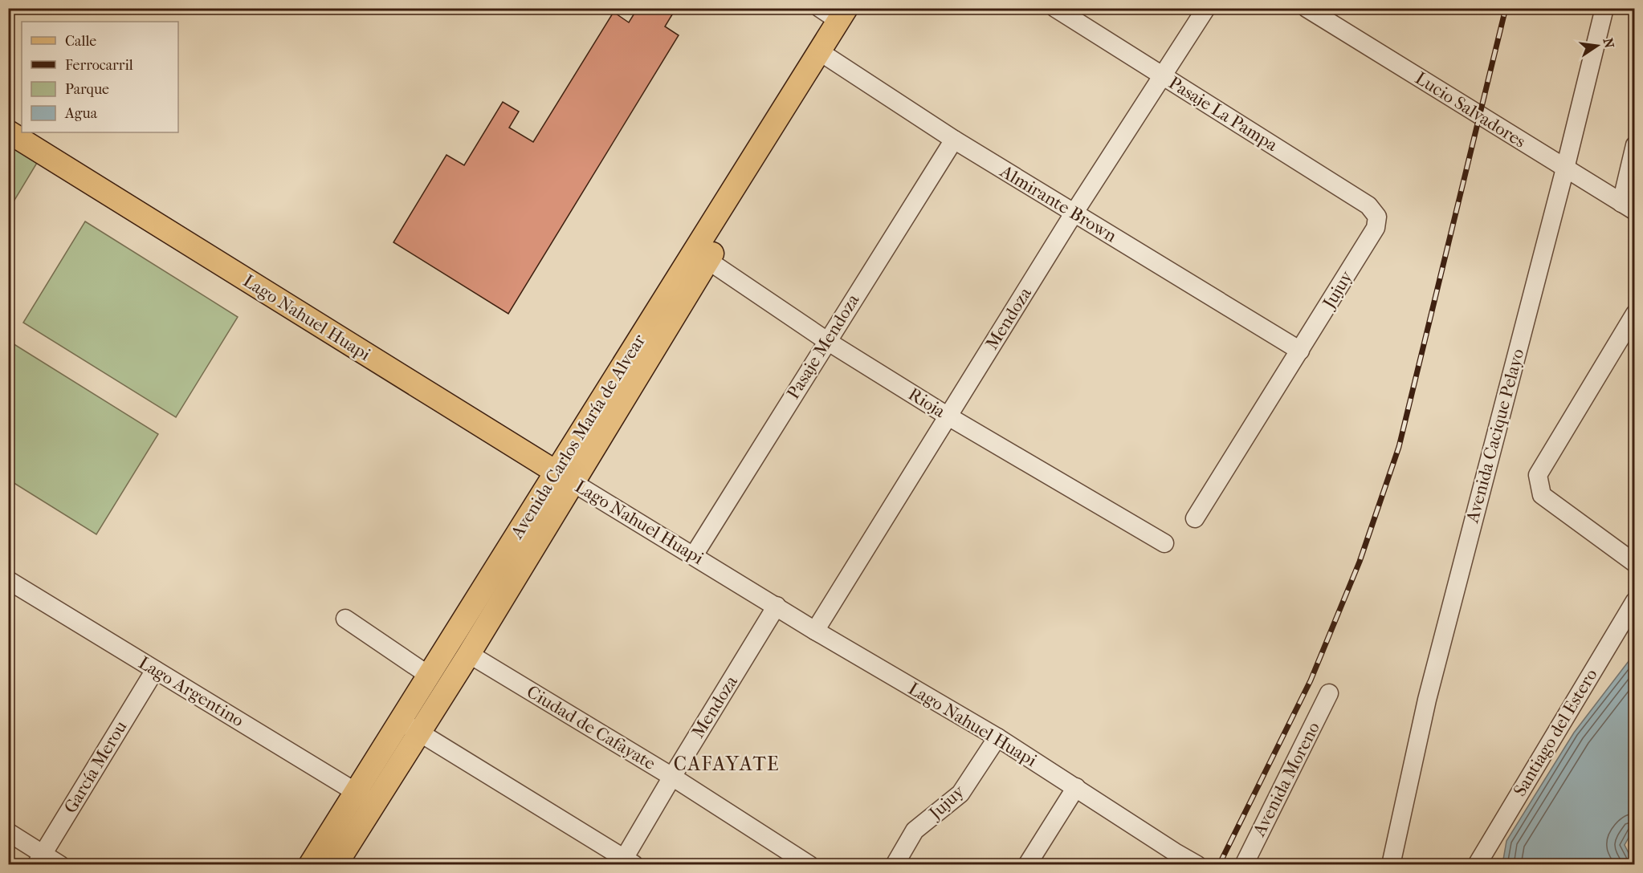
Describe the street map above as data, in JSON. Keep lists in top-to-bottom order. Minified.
{"streets":{"main road":["Lago Nahuel Huapi","Avenida Carlos María de Alvear"],"street":["Lucio Salvadores","Pasaje La Pampa","Almirante Brown","Jujuy","Mendoza","Pasaje Mendoza","Rioja","Avenida Cacique Pelayo","Lago Argentino","Ciudad de Cafayate","Santiago del Estero","García Merou","Avenida Moreno"]},"crossings":[["Lucio Salvadores","Avenida Cacique Pelayo"],["Pasaje La Pampa","Jujuy"],["Pasaje La Pampa","Mendoza"],["Almirante Brown","Jujuy"],["Almirante Brown","Mendoza"],["Almirante Brown","Pasaje Mendoza"],["Almirante Brown","Avenida Carlos María de Alvear"],["Jujuy","Lago Nahuel Huapi"],["Lago Nahuel Huapi","Mendoza"],["Lago Nahuel Huapi","Pasaje Mendoza"],["Lago Nahuel Huapi","Avenida Carlos María de Alvear"],["Mendoza","Rioja"],["Mendoza","Ciudad de Cafayate"],["Pasaje Mendoza","Rioja"],["Rioja","Avenida Carlos María de Alvear"],["Avenida Carlos María de Alvear","Lago Argentino"],["Avenida Carlos María de Alvear","Ciudad de Cafayate"],["Lago Argentino","García Merou"]],"districts":["CAFAYATE"],"legend":["Calle","Ferrocarril","Parque","Agua"],"north":"right"}
